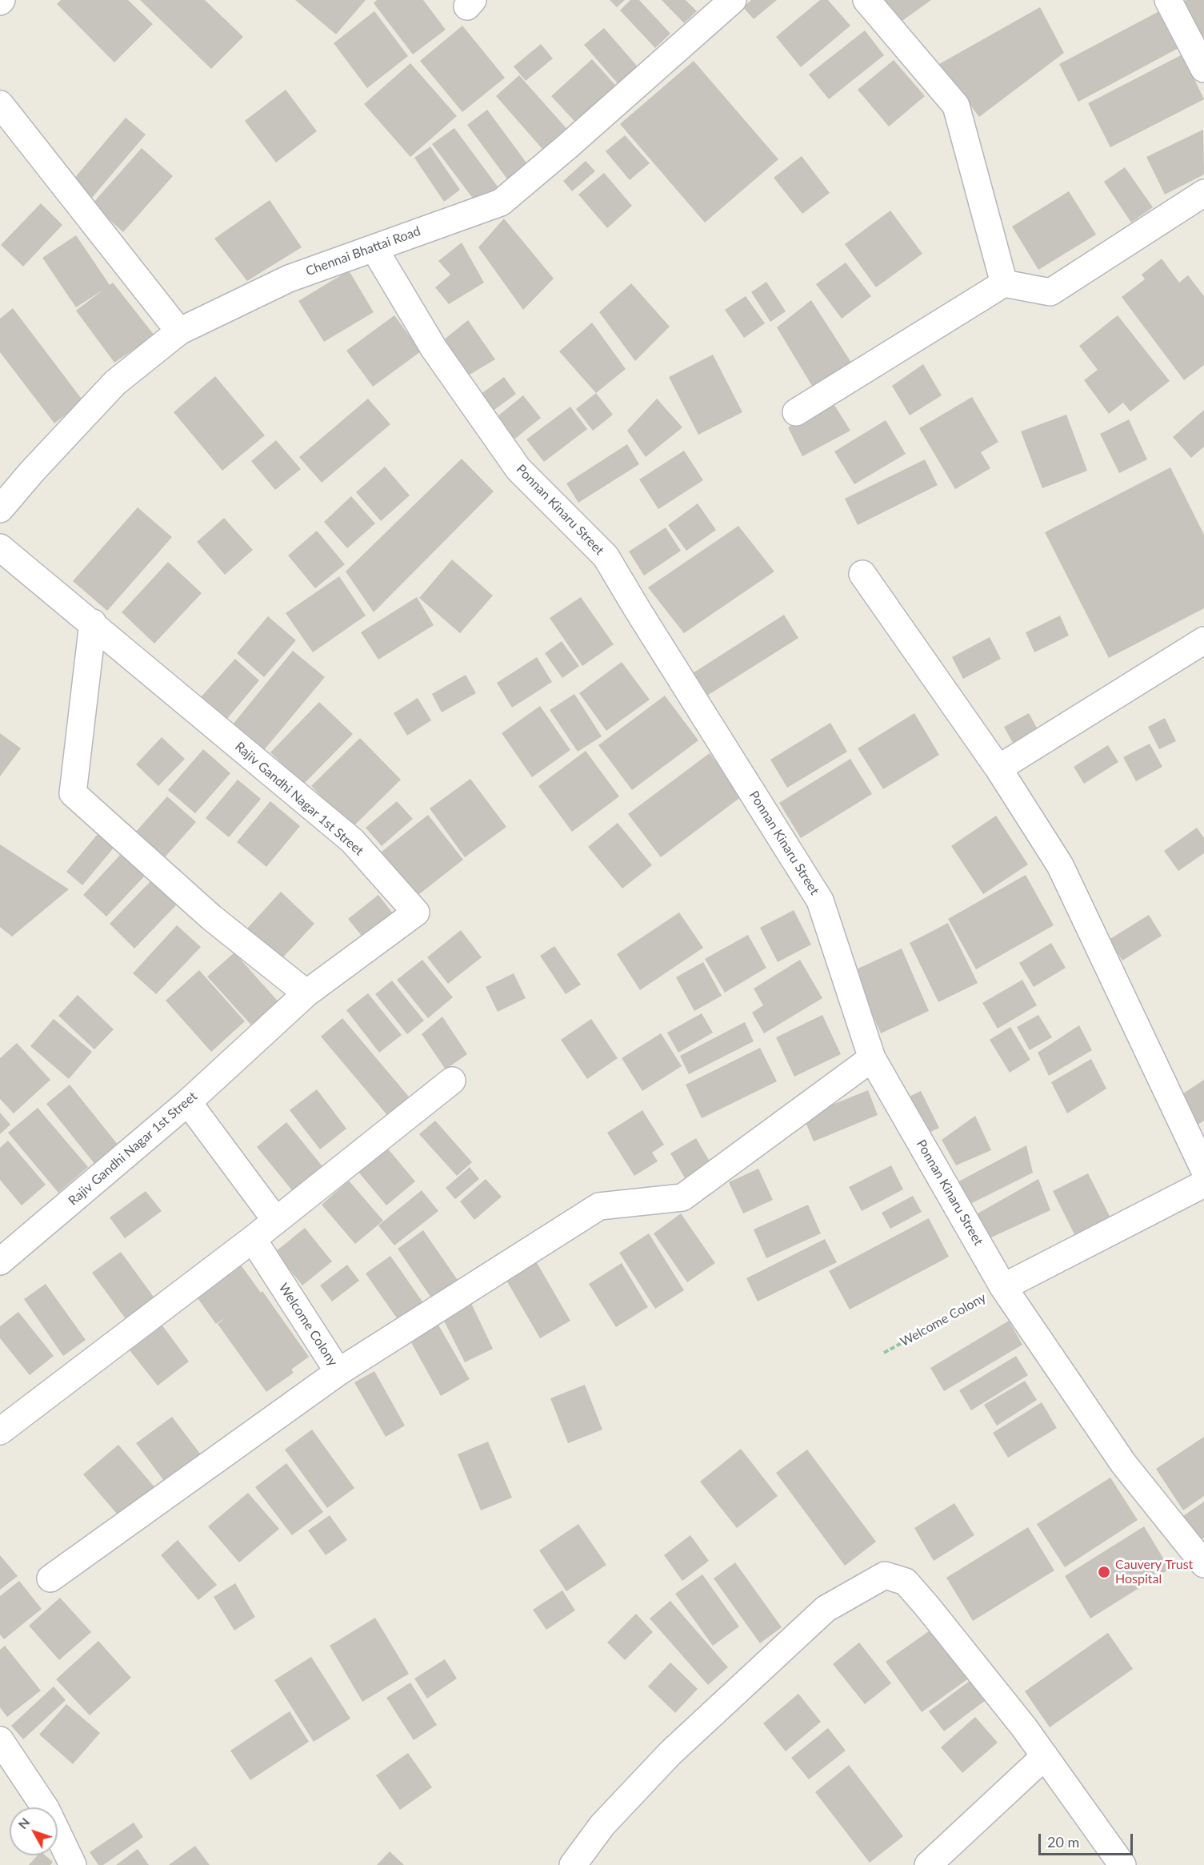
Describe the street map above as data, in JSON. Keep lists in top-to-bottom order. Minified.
{"streets":{"street":["Chennai Bhattai Road","Ponnan Kinaru Street","Rajiv Gandhi Nagar 1st Street","Welcome Colony"]},"crossings":[["Chennai Bhattai Road","Ponnan Kinaru Street"],["Ponnan Kinaru Street","Welcome Colony"]],"places":["Cauvery Trust Hospital"],"scale_bar":"20 m","north":"top left"}
